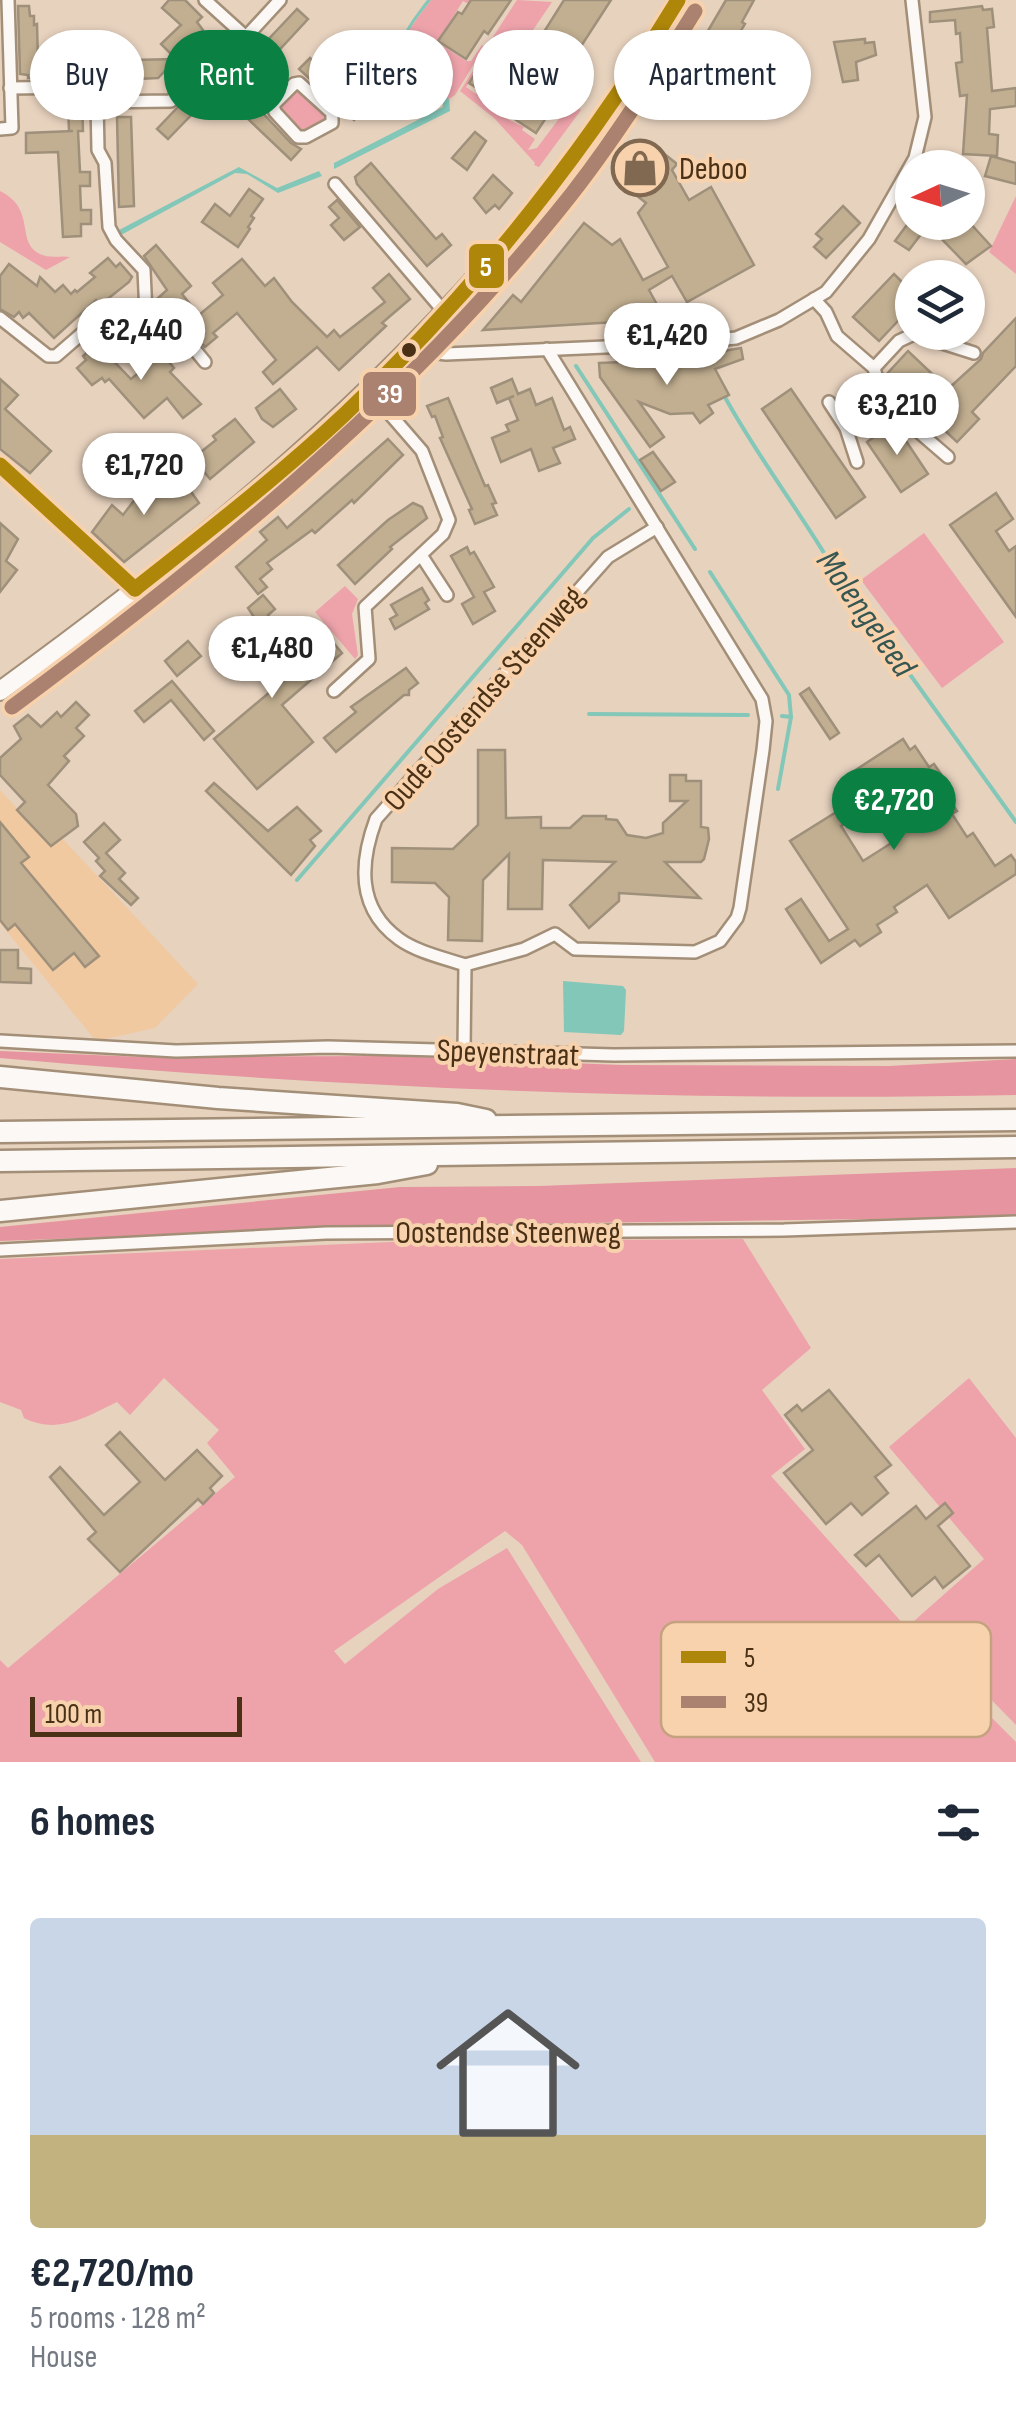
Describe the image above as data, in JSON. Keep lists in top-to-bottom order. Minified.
{"streets":{"street":["Oude Oostendse Steenweg","Speyenstraat","Oostendse Steenweg"]},"water":["Molengeleed"],"places":{"shop":["Deboo"]},"lines":["transit line 5","transit line 39"],"legend":["5","39"],"scale_bar":"100 m","north":"left","page":{"chip":["Buy","Rent","Filters","New","Apartment"],"price":["€2,440","€1,420","€3,210","€1,720","€1,480","€2,720"],"scale":"100 m","heading":"6 homes","list":[{"name":"€2,720/mo","note":"5 rooms · 128 m² · House"}]}}
